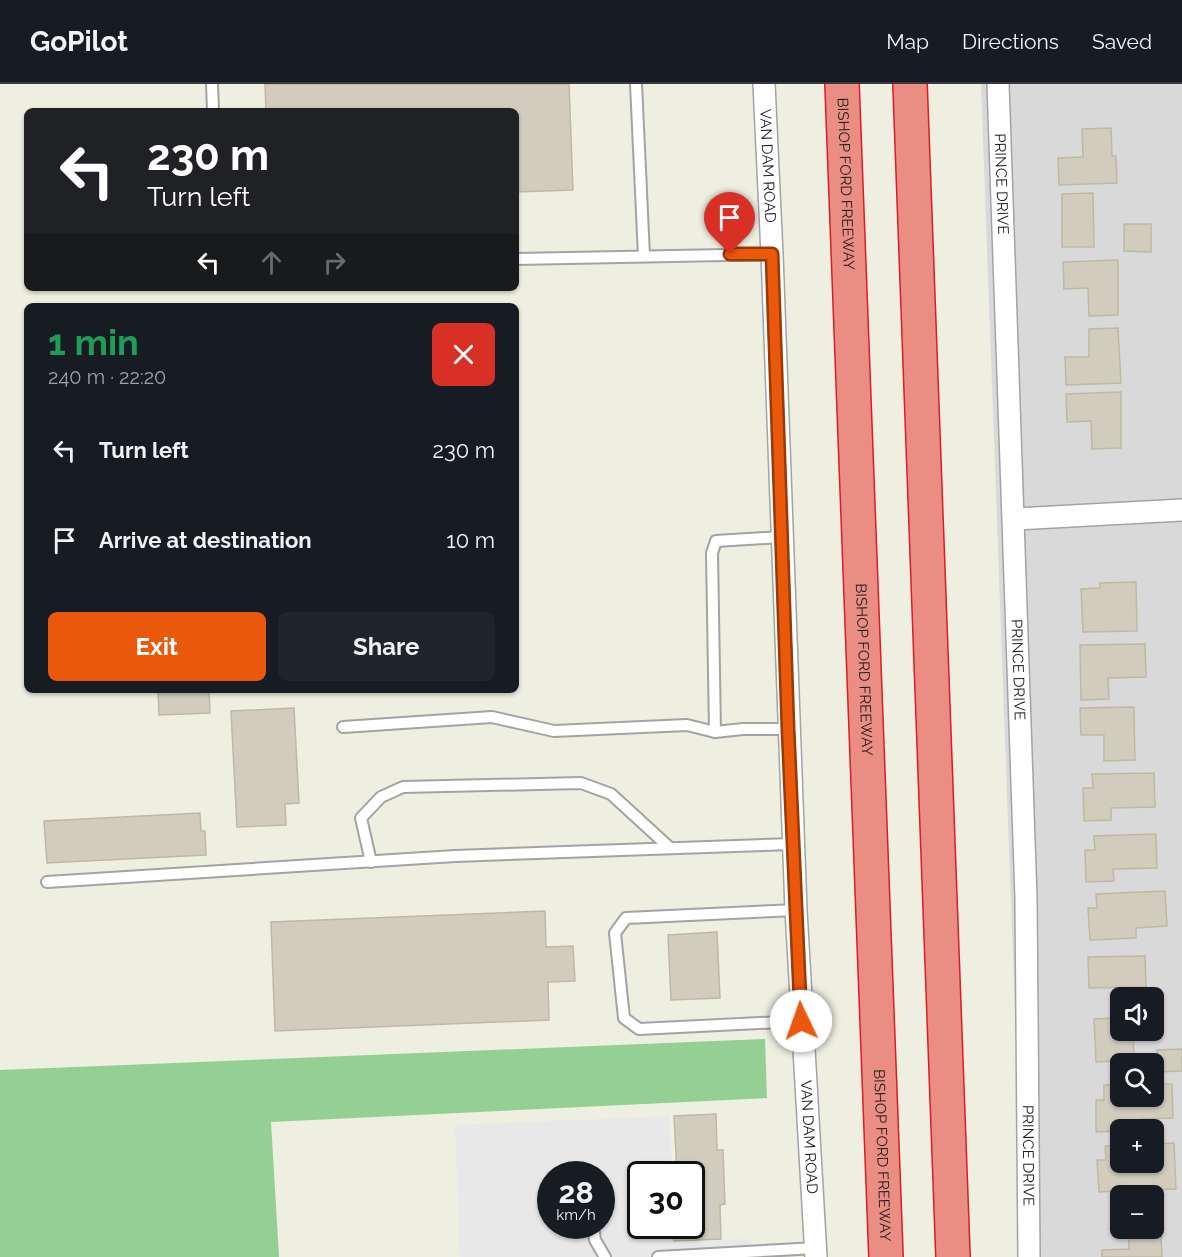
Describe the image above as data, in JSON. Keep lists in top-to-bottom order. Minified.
{"streets":{"highway":["BISHOP FORD FREEWAY"],"street":["VAN DAM ROAD","PRINCE DRIVE"]},"page":{"header":"GoPilot","nav":["Map","Directions","Saved"],"turn":["230 m","Turn left"],"heading":["1 min","240 m · 22:20"],"list":[{"name":"Turn left","value":"230 m"},{"name":"Arrive at destination","value":"10 m"}],"buttons":["Exit","Share"],"map_buttons":["+","−"],"speed":"28 km/h","limit":"30"}}
